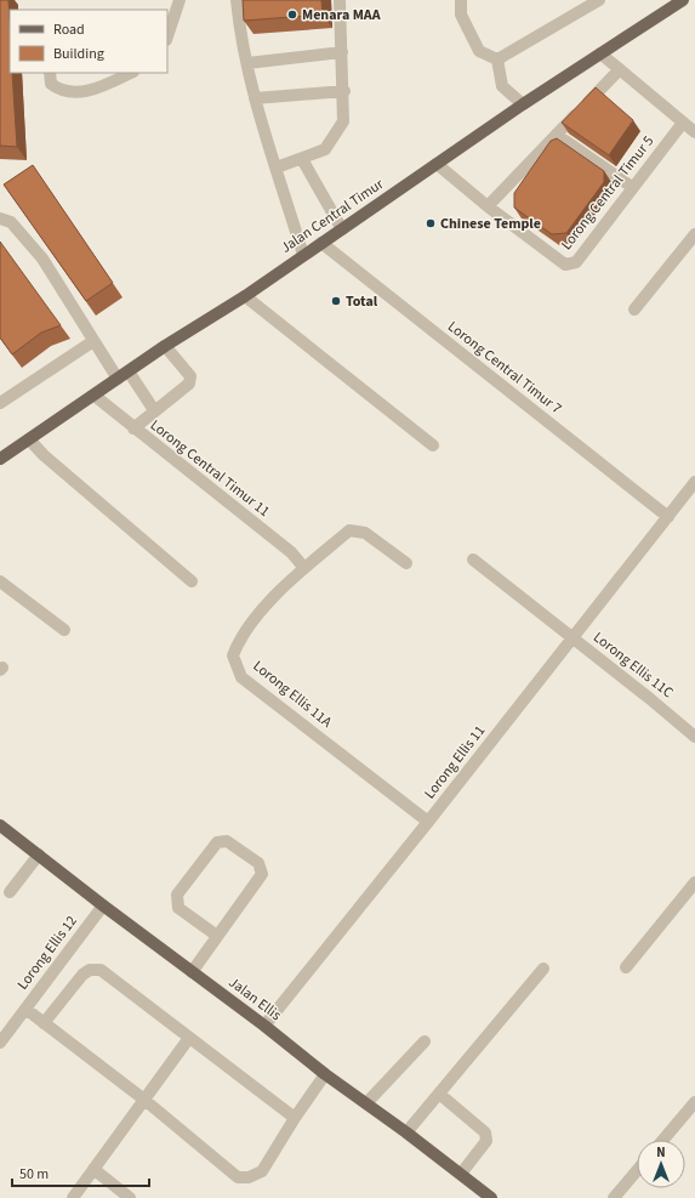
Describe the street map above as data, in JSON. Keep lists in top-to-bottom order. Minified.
{"streets":{"main road":["Jalan Central Timur","Jalan Ellis"],"street":["Lorong Central Timur 5","Lorong Central Timur 7","Lorong Central Timur 11","Lorong Ellis 11C","Lorong Ellis 11A","Lorong Ellis 11","Lorong Ellis 12"]},"crossings":[["Lorong Central Timur 5","Jalan Central Timur"],["Jalan Central Timur","Lorong Central Timur 7"],["Jalan Central Timur","Lorong Central Timur 11"],["Lorong Central Timur 7","Lorong Ellis 11"],["Lorong Central Timur 11","Lorong Ellis 11A"],["Lorong Ellis 11C","Lorong Ellis 11"],["Lorong Ellis 11A","Lorong Ellis 11"],["Lorong Ellis 11","Jalan Ellis"],["Lorong Ellis 12","Jalan Ellis"]],"places":["Menara MAA","Chinese Temple","Total"],"legend":["Road","Building"],"scale_bar":"50 m","north":"top"}
